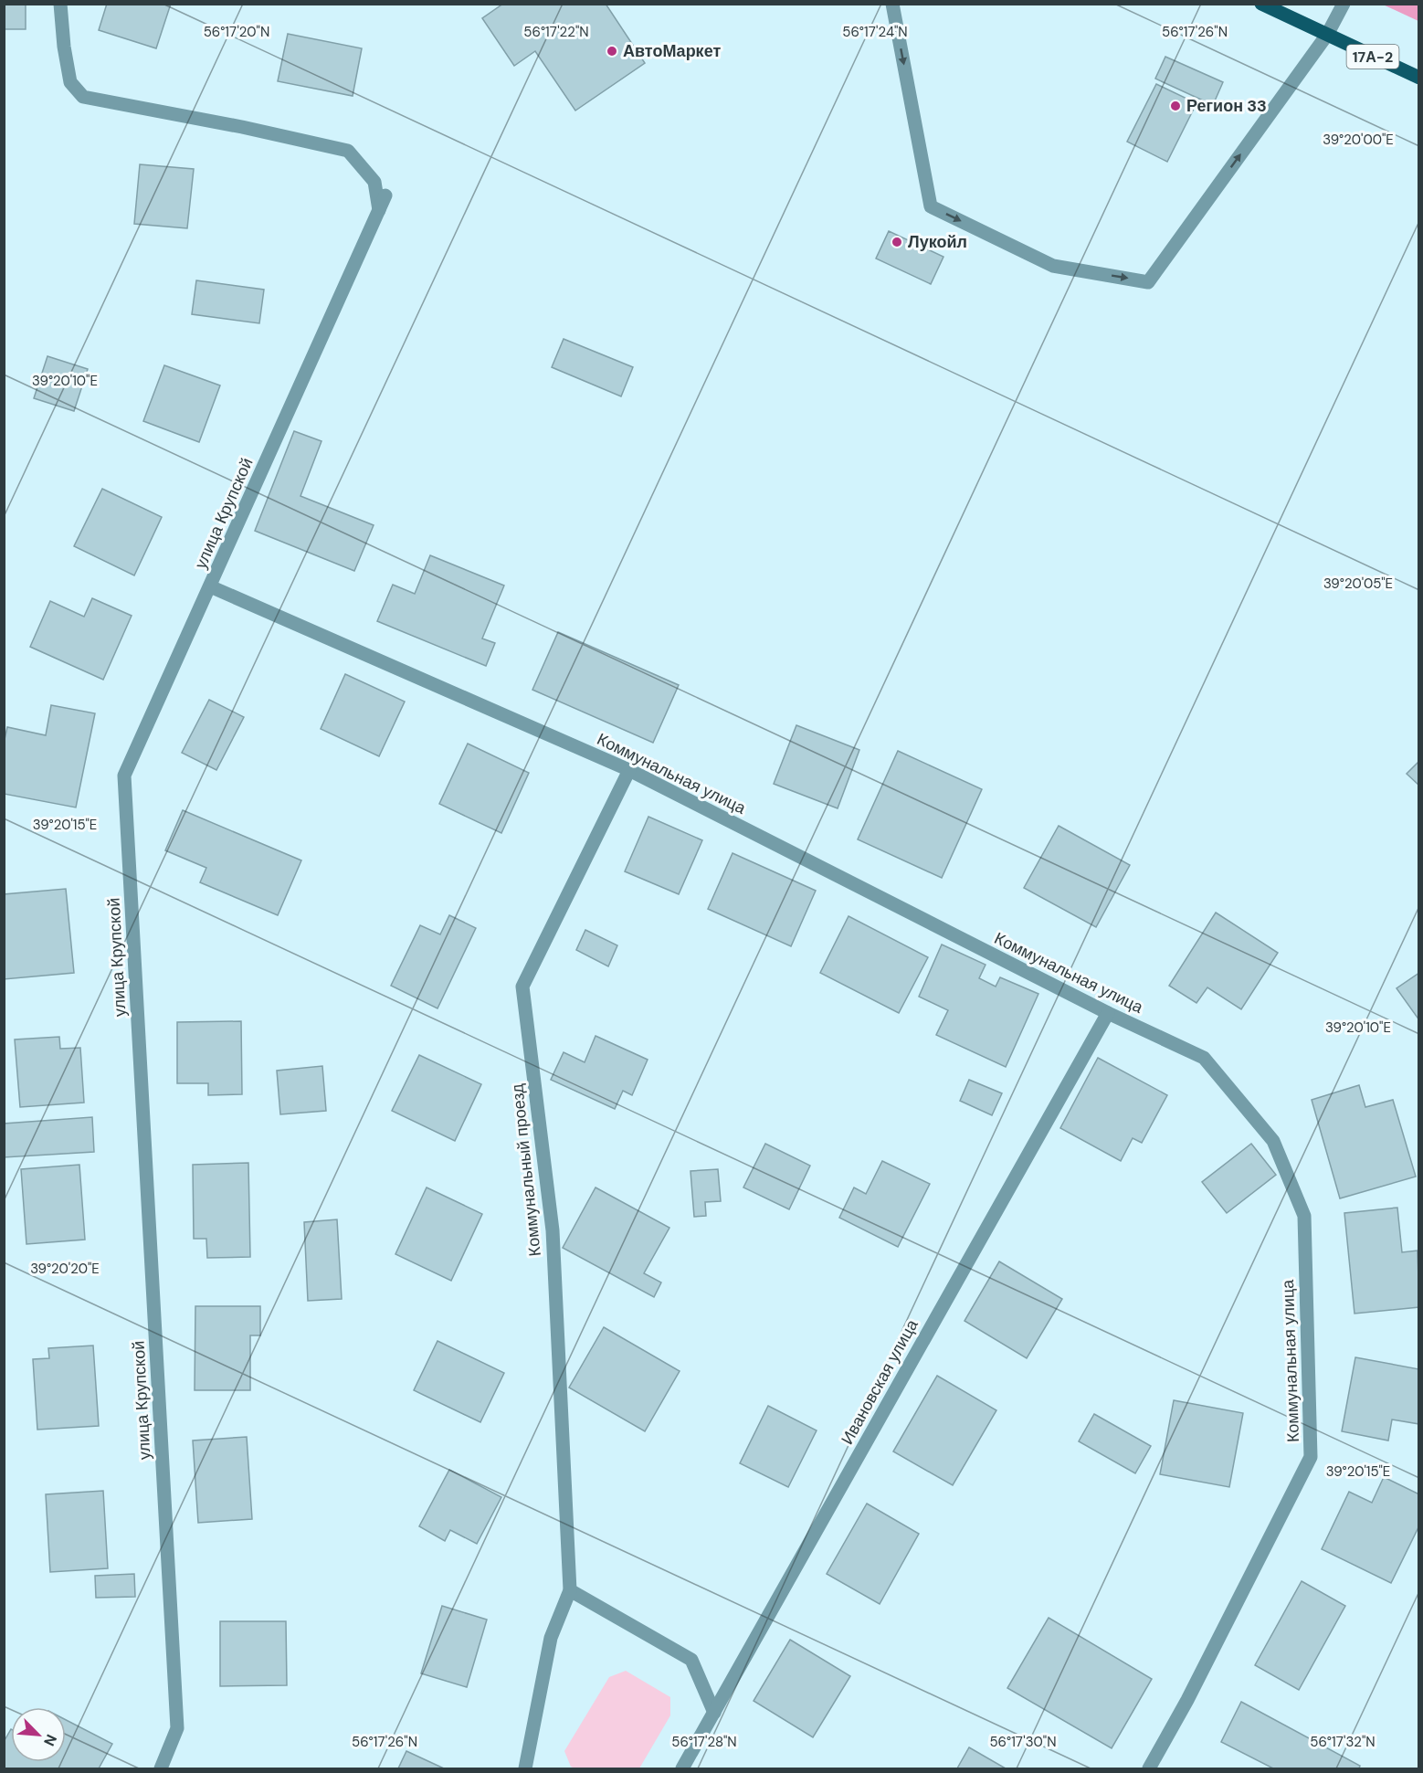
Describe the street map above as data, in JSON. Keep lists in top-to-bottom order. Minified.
{"streets":{"main road":["17А-2"],"street":["улица Крупской","Коммунальная улица","Коммунальный проезд","Ивановская улица"]},"crossings":[["улица Крупской","Коммунальная улица"],["Коммунальная улица","Коммунальный проезд"],["Коммунальная улица","Ивановская улица"]],"places":["АвтоМаркет","Регион 33","Лукойл"],"north":"bottom right","coordinates":["56°17'20\"N","56°17'22\"N","56°17'26\"N","56°17'24\"N","39°20'00\"E","39°20'10\"E","39°20'05\"E","39°20'15\"E","39°20'20\"E","56°17'28\"N","56°17'30\"N","56°17'32\"N"]}
